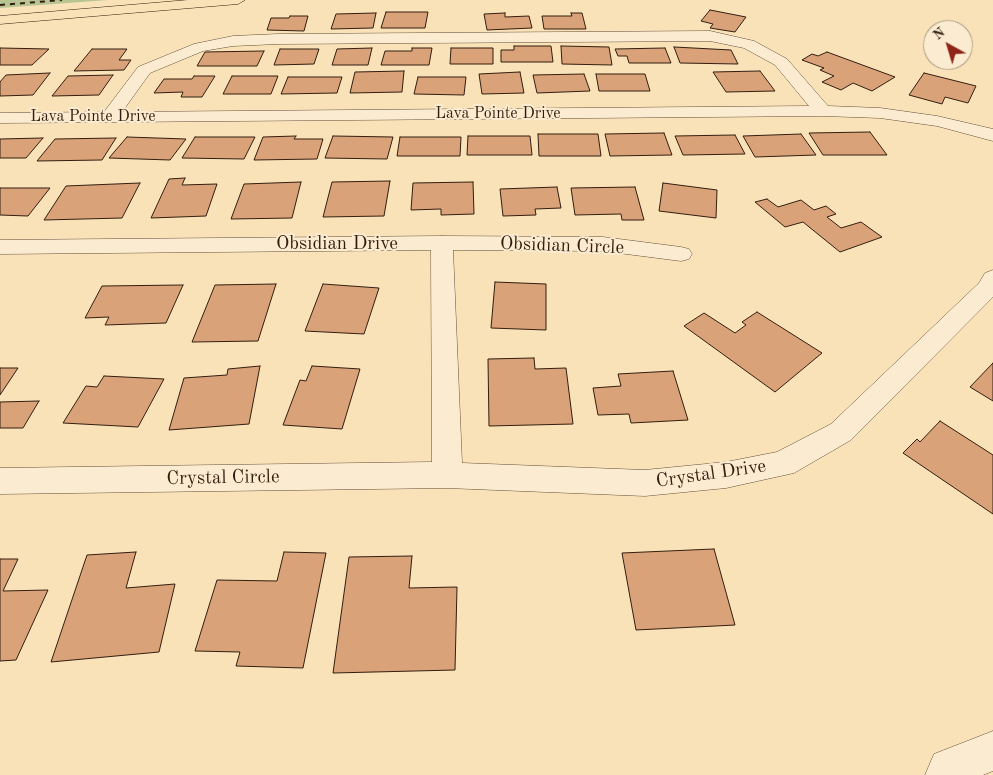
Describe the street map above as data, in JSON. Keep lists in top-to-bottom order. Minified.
{"streets":{"street":["Lava Pointe Drive","Obsidian Drive","Obsidian Circle","Crystal Drive","Crystal Circle"]},"crossings":[["Obsidian Drive","Obsidian Circle"],["Crystal Drive","Crystal Circle"]],"north":"top left"}
